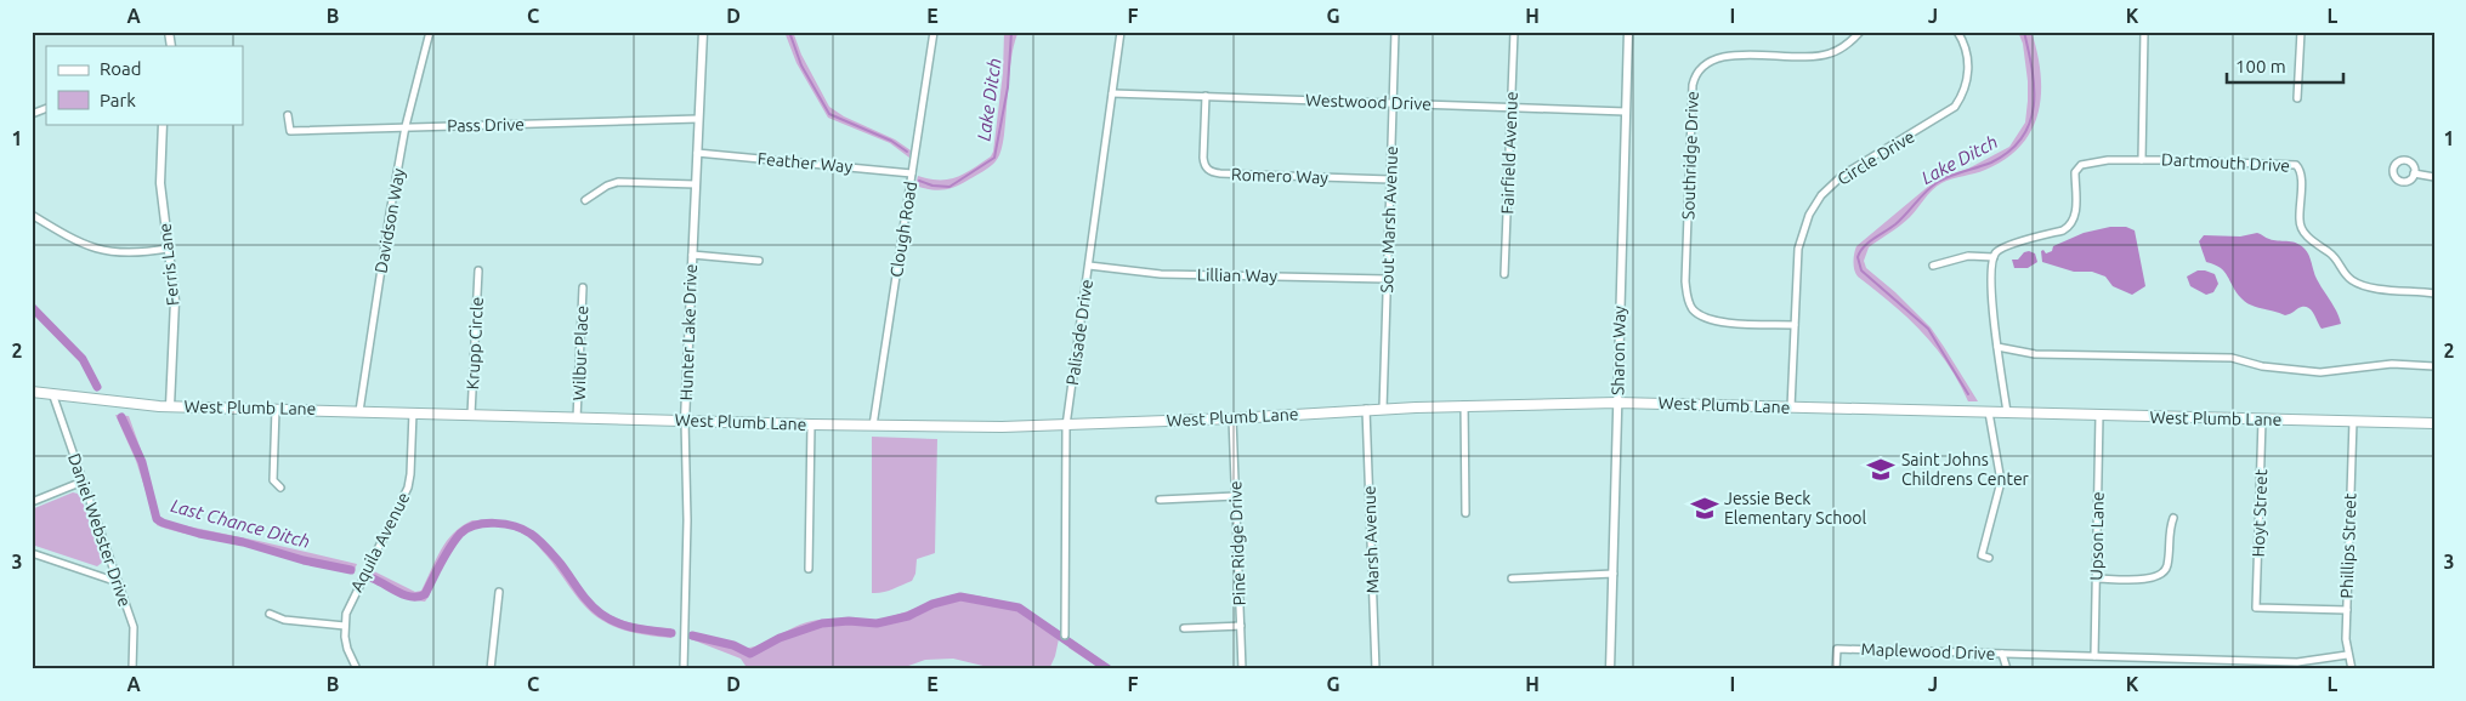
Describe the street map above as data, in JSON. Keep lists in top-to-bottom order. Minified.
{"streets":{"main road":["West Plumb Lane"],"street":["Westwood Drive","Pass Drive","Fairfield Avenue","Southridge Drive","Circle Drive","Feather Way","Dartmouth Drive","Romero Way","Sout Marsh Avenue","Davidson Way","Clough Road","Ferris Lane","Lillian Way","Hunter Lake Drive","Palisade Drive","Krupp Circle","Sharon Way","Wilbur Place","Hoyt Street","Daniel Webster Drive","Upson Lane","Marsh Avenue","Aquila Avenue","Pine Ridge Drive","Phillips Street","Maplewood Drive"]},"crossings":[["Westwood Drive","Fairfield Avenue"],["Westwood Drive","Romero Way"],["Westwood Drive","Sout Marsh Avenue"],["Westwood Drive","Palisade Drive"],["Westwood Drive","Sharon Way"],["Pass Drive","Davidson Way"],["Pass Drive","Hunter Lake Drive"],["Southridge Drive","Circle Drive"],["Circle Drive","West Plumb Lane"],["Feather Way","Clough Road"],["Feather Way","Hunter Lake Drive"],["Romero Way","Sout Marsh Avenue"],["Sout Marsh Avenue","Lillian Way"],["Sout Marsh Avenue","West Plumb Lane"],["Davidson Way","West Plumb Lane"],["Clough Road","West Plumb Lane"],["Ferris Lane","West Plumb Lane"],["Lillian Way","Palisade Drive"],["Hunter Lake Drive","West Plumb Lane"],["Palisade Drive","West Plumb Lane"],["Krupp Circle","West Plumb Lane"],["Sharon Way","West Plumb Lane"],["Wilbur Place","West Plumb Lane"],["West Plumb Lane","Hoyt Street"],["West Plumb Lane","Daniel Webster Drive"],["West Plumb Lane","Upson Lane"],["West Plumb Lane","Marsh Avenue"],["West Plumb Lane","Aquila Avenue"],["West Plumb Lane","Pine Ridge Drive"],["West Plumb Lane","Phillips Street"],["Hoyt Street","Phillips Street"],["Upson Lane","Maplewood Drive"],["Phillips Street","Maplewood Drive"]],"water":["Lake Ditch","Last Chance Ditch"],"places":{"school or university":["Saint Johns Childrens Center","Jessie Beck Elementary School"]},"legend":["Road","Park"],"scale_bar":"100 m","grid":{"columns":["A","B","C","D","E","F","G","H","I","J","K","L"],"rows":["1","2","3"]}}
